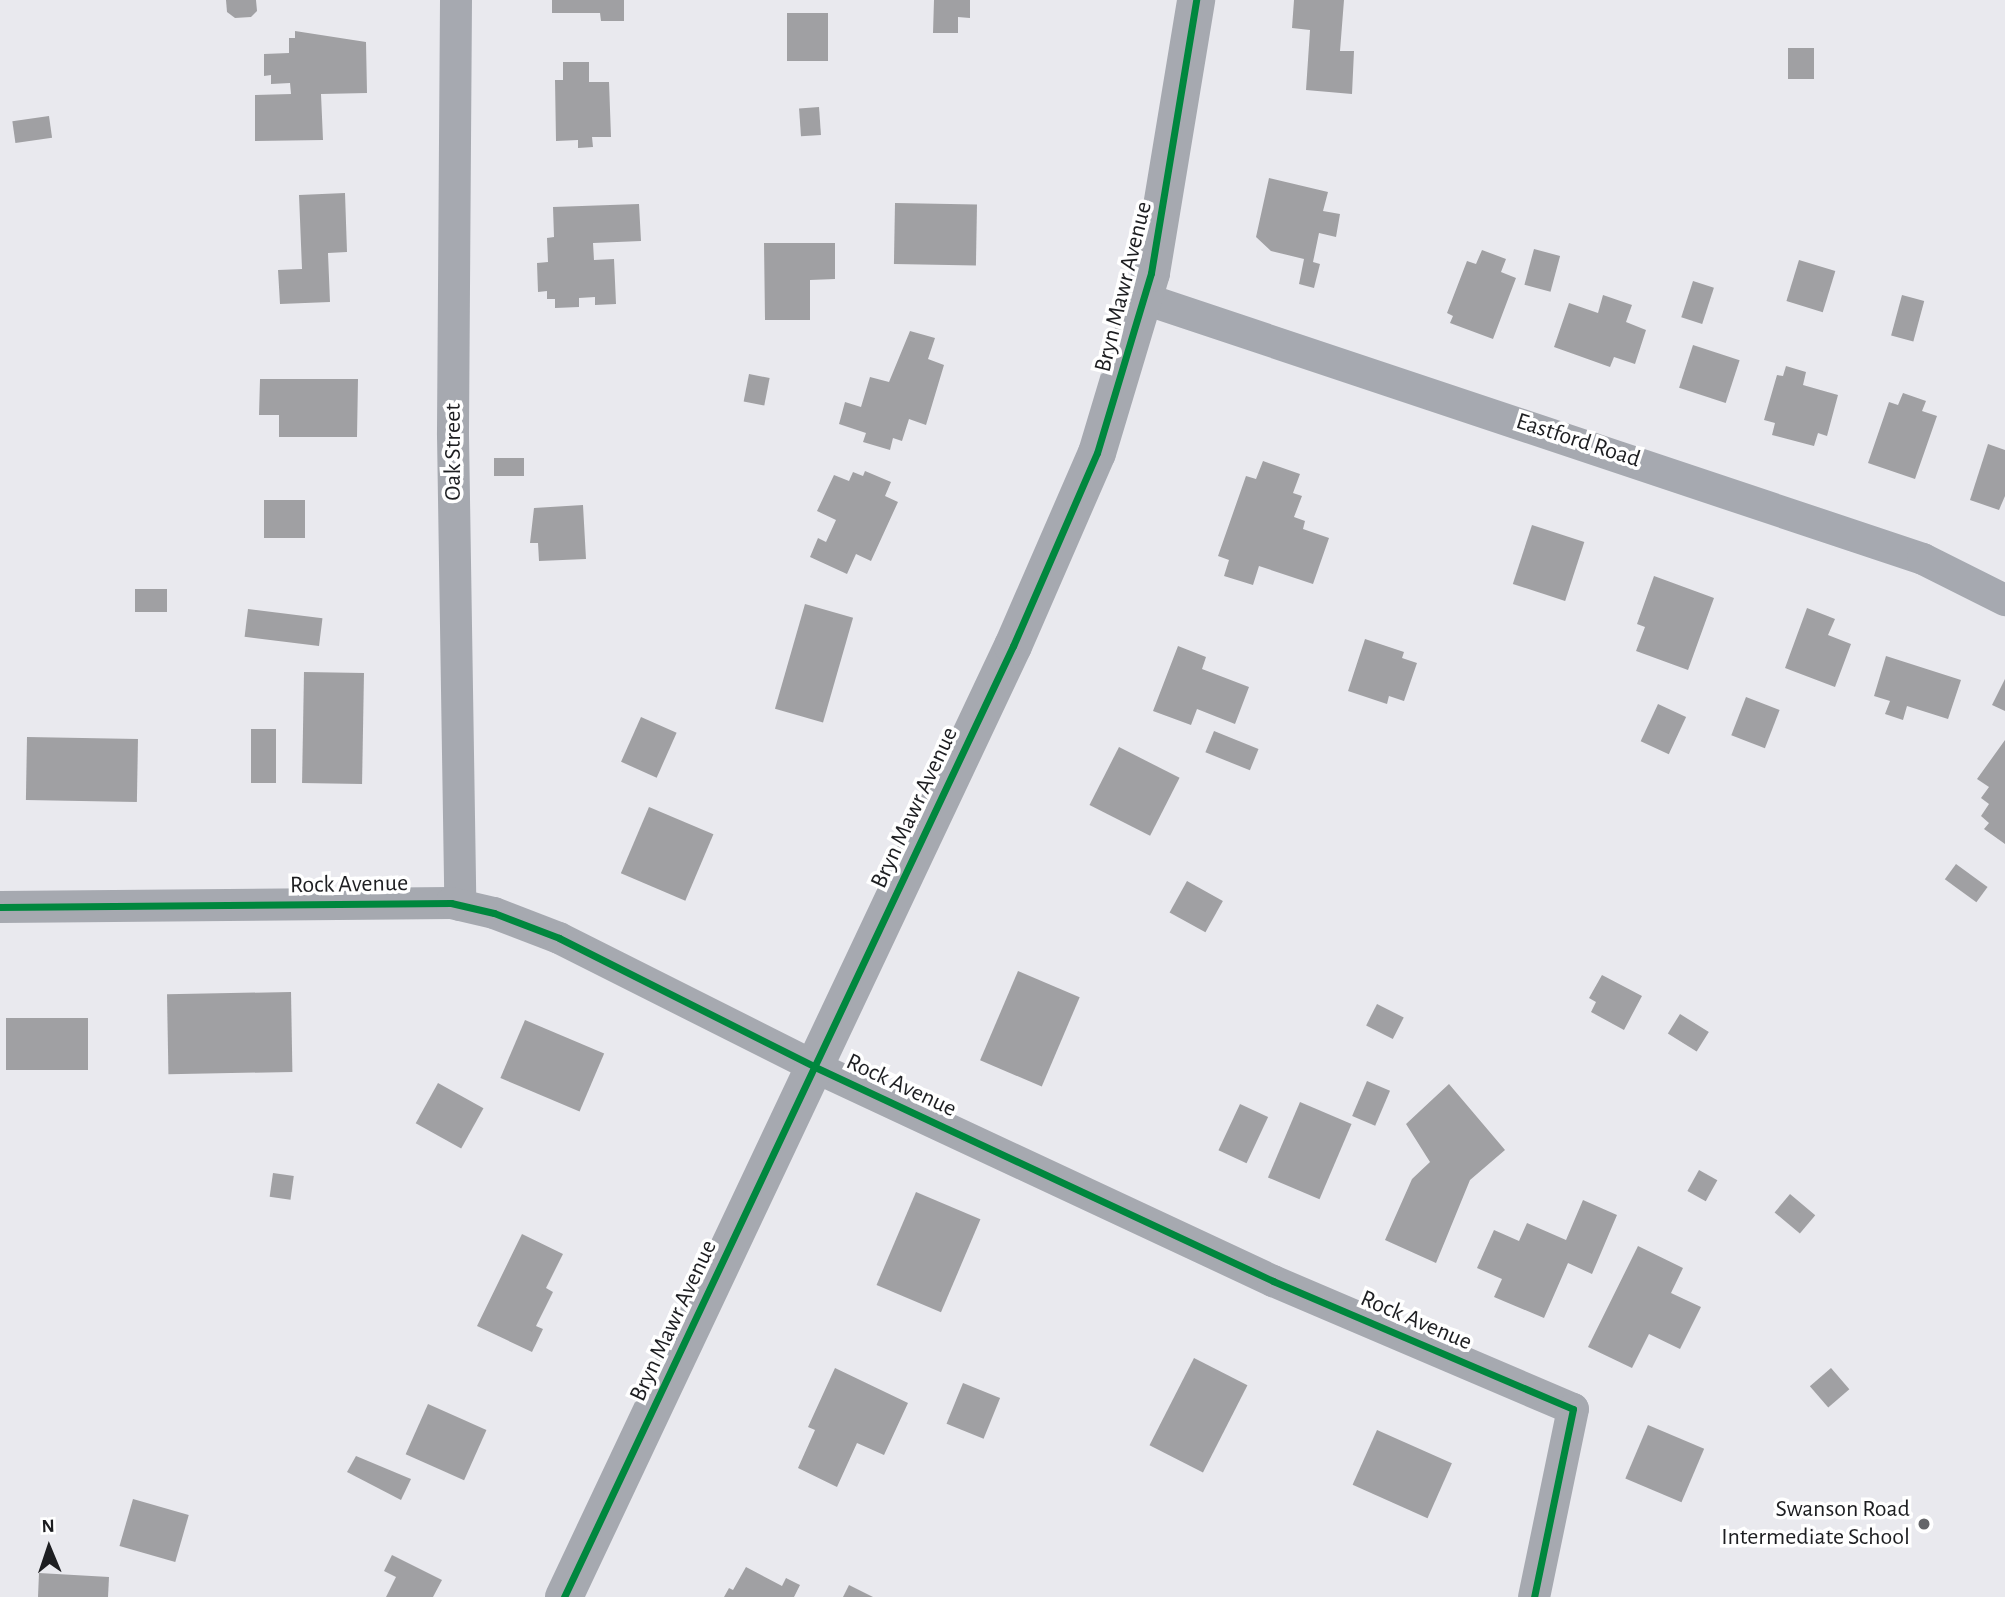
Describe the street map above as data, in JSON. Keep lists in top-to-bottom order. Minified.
{"streets":{"street":["Bryn Mawr Avenue","Eastford Road","Oak Street","Rock Avenue"]},"crossings":[["Bryn Mawr Avenue","Eastford Road"],["Bryn Mawr Avenue","Rock Avenue"],["Oak Street","Rock Avenue"]],"places":["Swanson Road Intermediate School"],"north":"top"}
